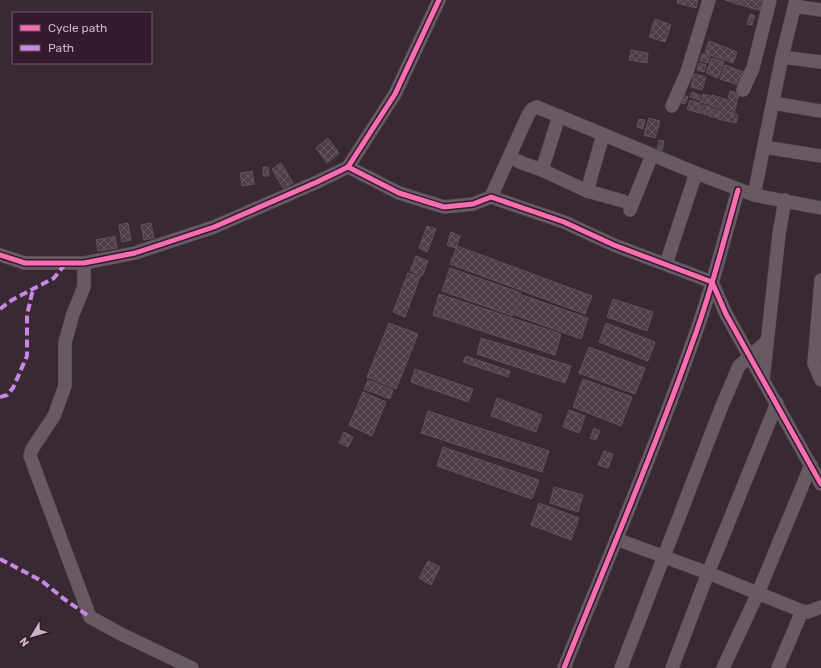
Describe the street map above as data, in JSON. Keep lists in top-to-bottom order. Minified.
{"legend":["Cycle path","Path"],"north":"bottom left"}
